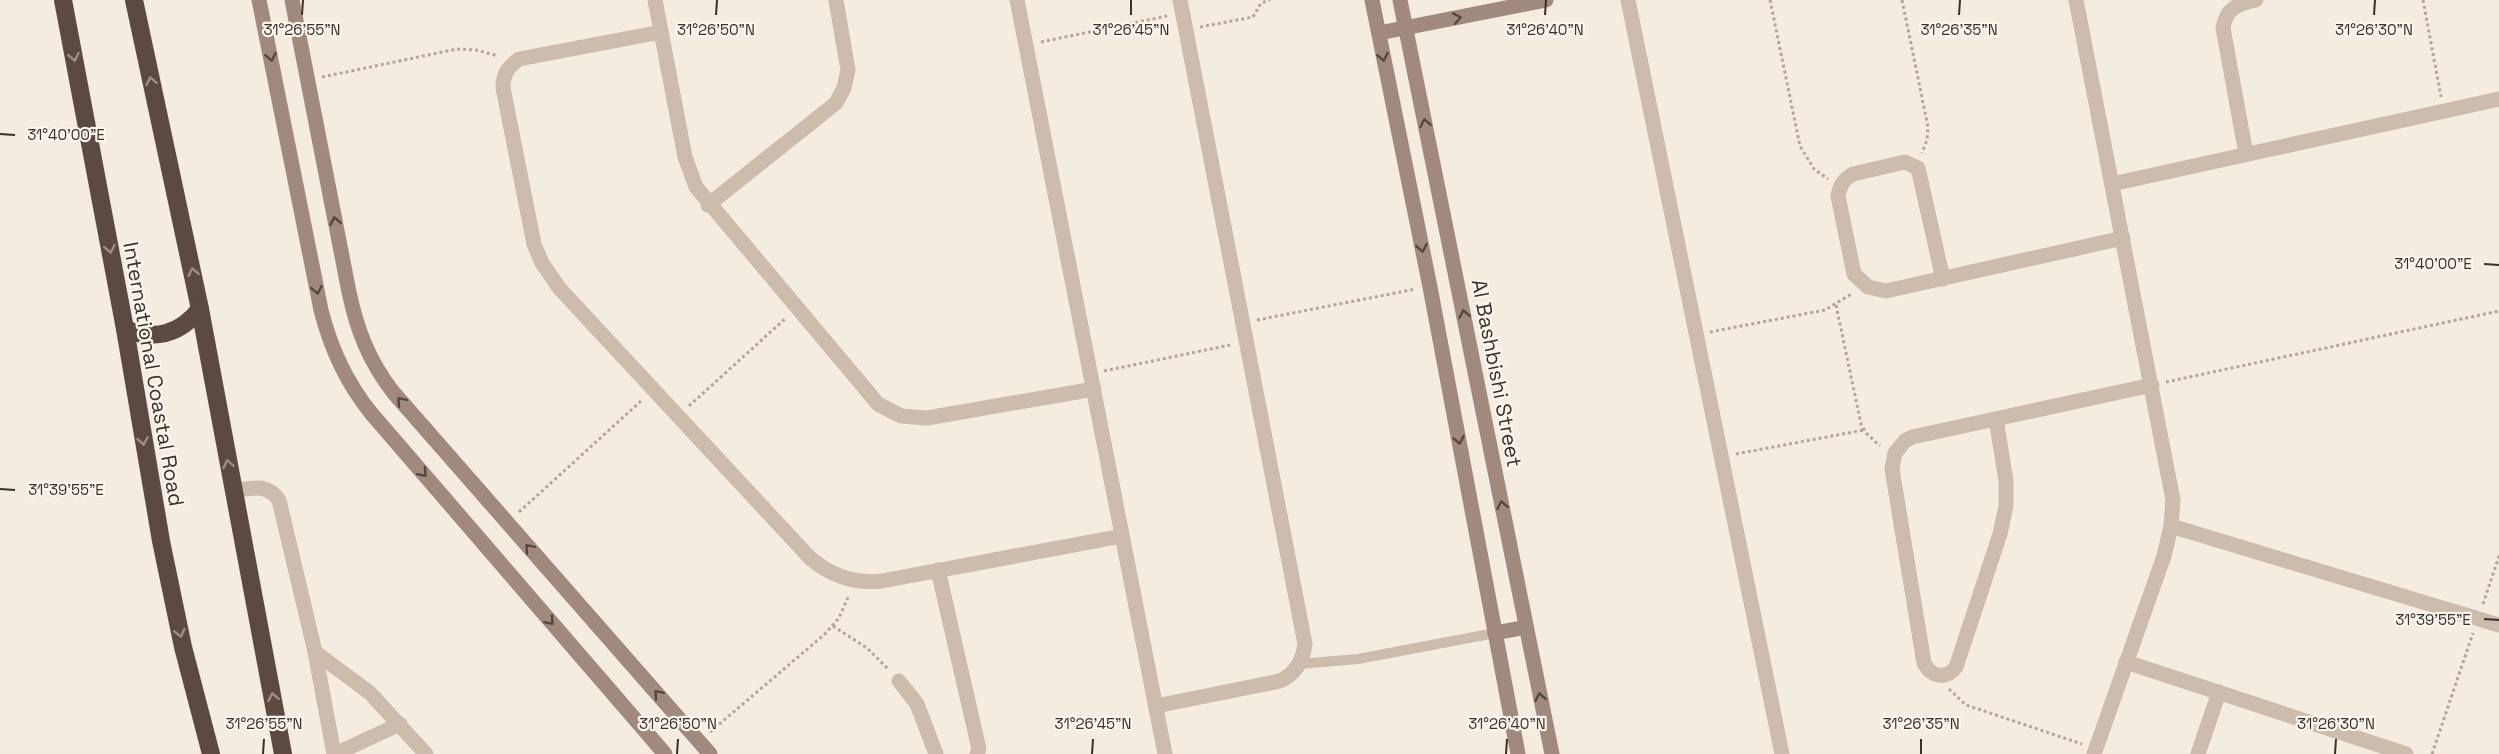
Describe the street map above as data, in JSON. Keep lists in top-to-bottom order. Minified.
{"streets":{"highway":["International Coastal Road"],"main road":["Al Bashbishi Street"]},"coordinates":["31°26'55\"N","31°26'50\"N","31°26'45\"N","31°26'40\"N","31°26'35\"N","31°26'30\"N","31°40'00\"E","31°39'55\"E"]}
